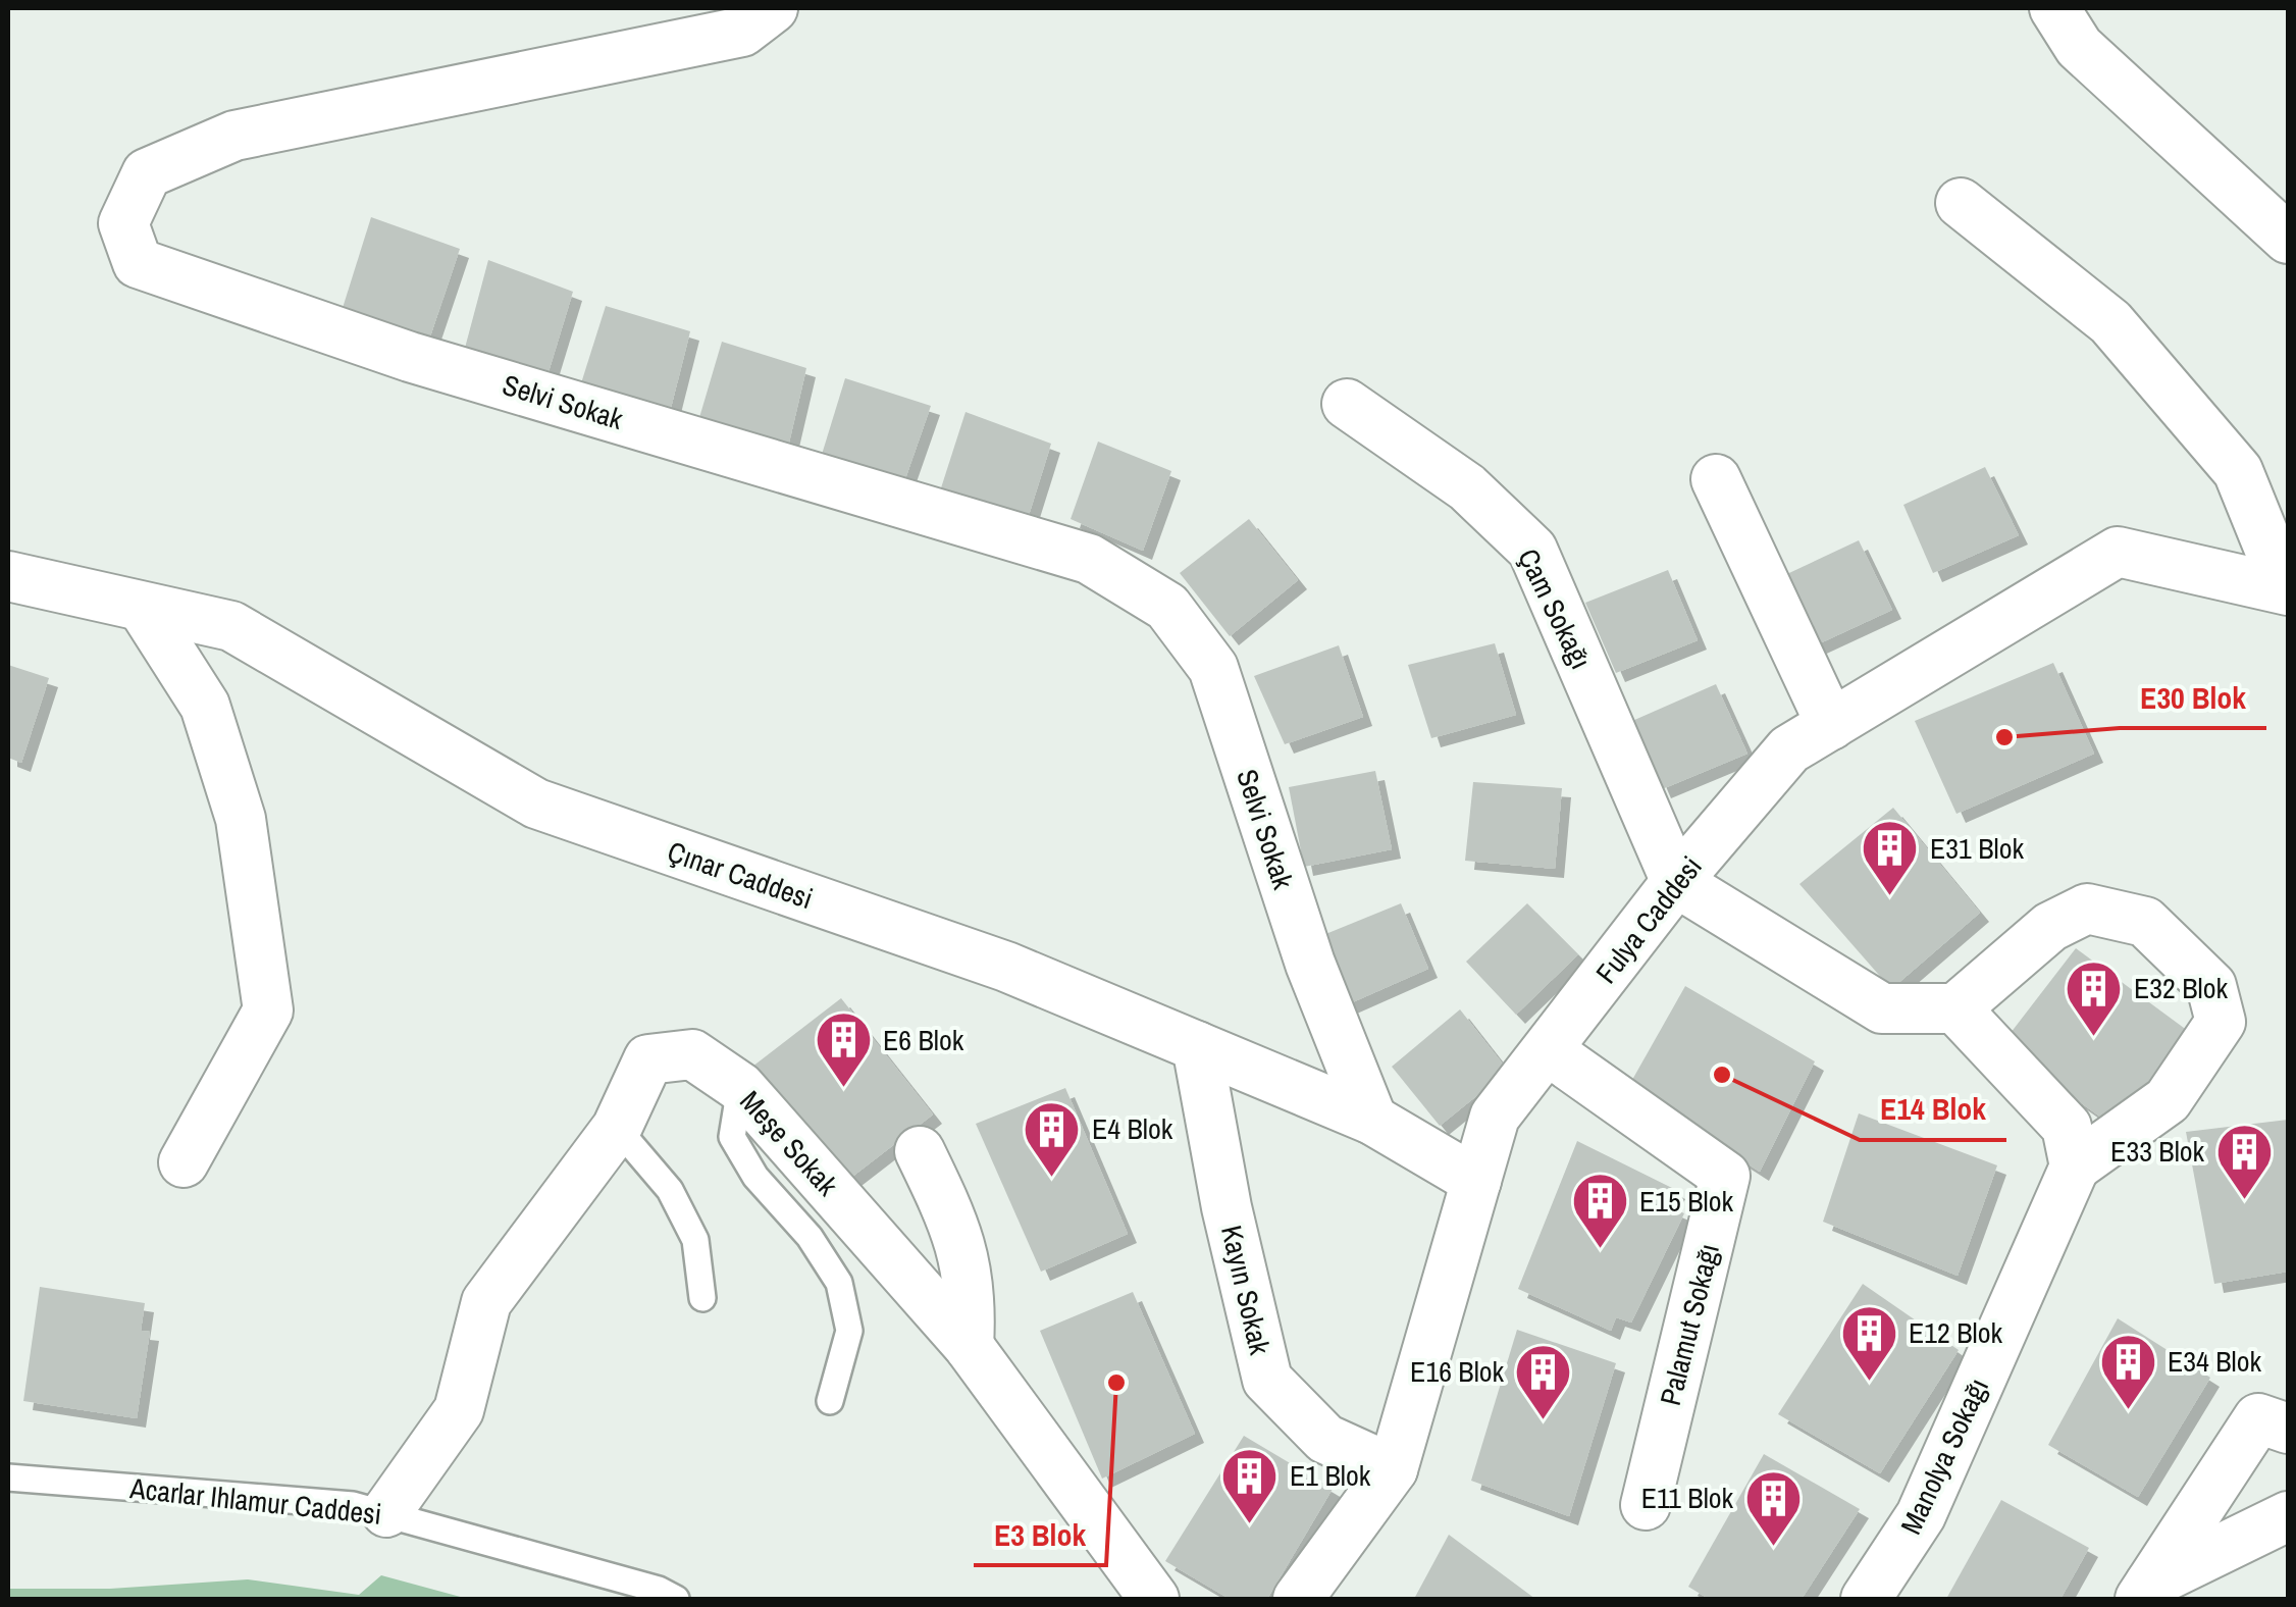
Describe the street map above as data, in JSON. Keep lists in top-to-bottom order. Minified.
{"streets":{"street":["Selvi Sokak","Çam Sokağı","Çınar Caddesi","Fulya Caddesi","Meşe Sokak","Kayın Sokak","Palamut Sokağı","Manolya Sokağı"],"lane":["Acarlar Ihlamur Caddesi"]},"crossings":[["Selvi Sokak","Çınar Caddesi"],["Çam Sokağı","Fulya Caddesi"],["Çınar Caddesi","Fulya Caddesi"],["Çınar Caddesi","Kayın Sokak"],["Fulya Caddesi","Kayın Sokak"],["Fulya Caddesi","Palamut Sokağı"],["Meşe Sokak","Acarlar Ihlamur Caddesi"]],"places":{"other":["E30 Blok","E14 Blok","E3 Blok"],"building":["E31 Blok","E32 Blok","E6 Blok","E4 Blok","E33 Blok","E15 Blok","E12 Blok","E34 Blok","E16 Blok","E1 Blok","E11 Blok"]}}
